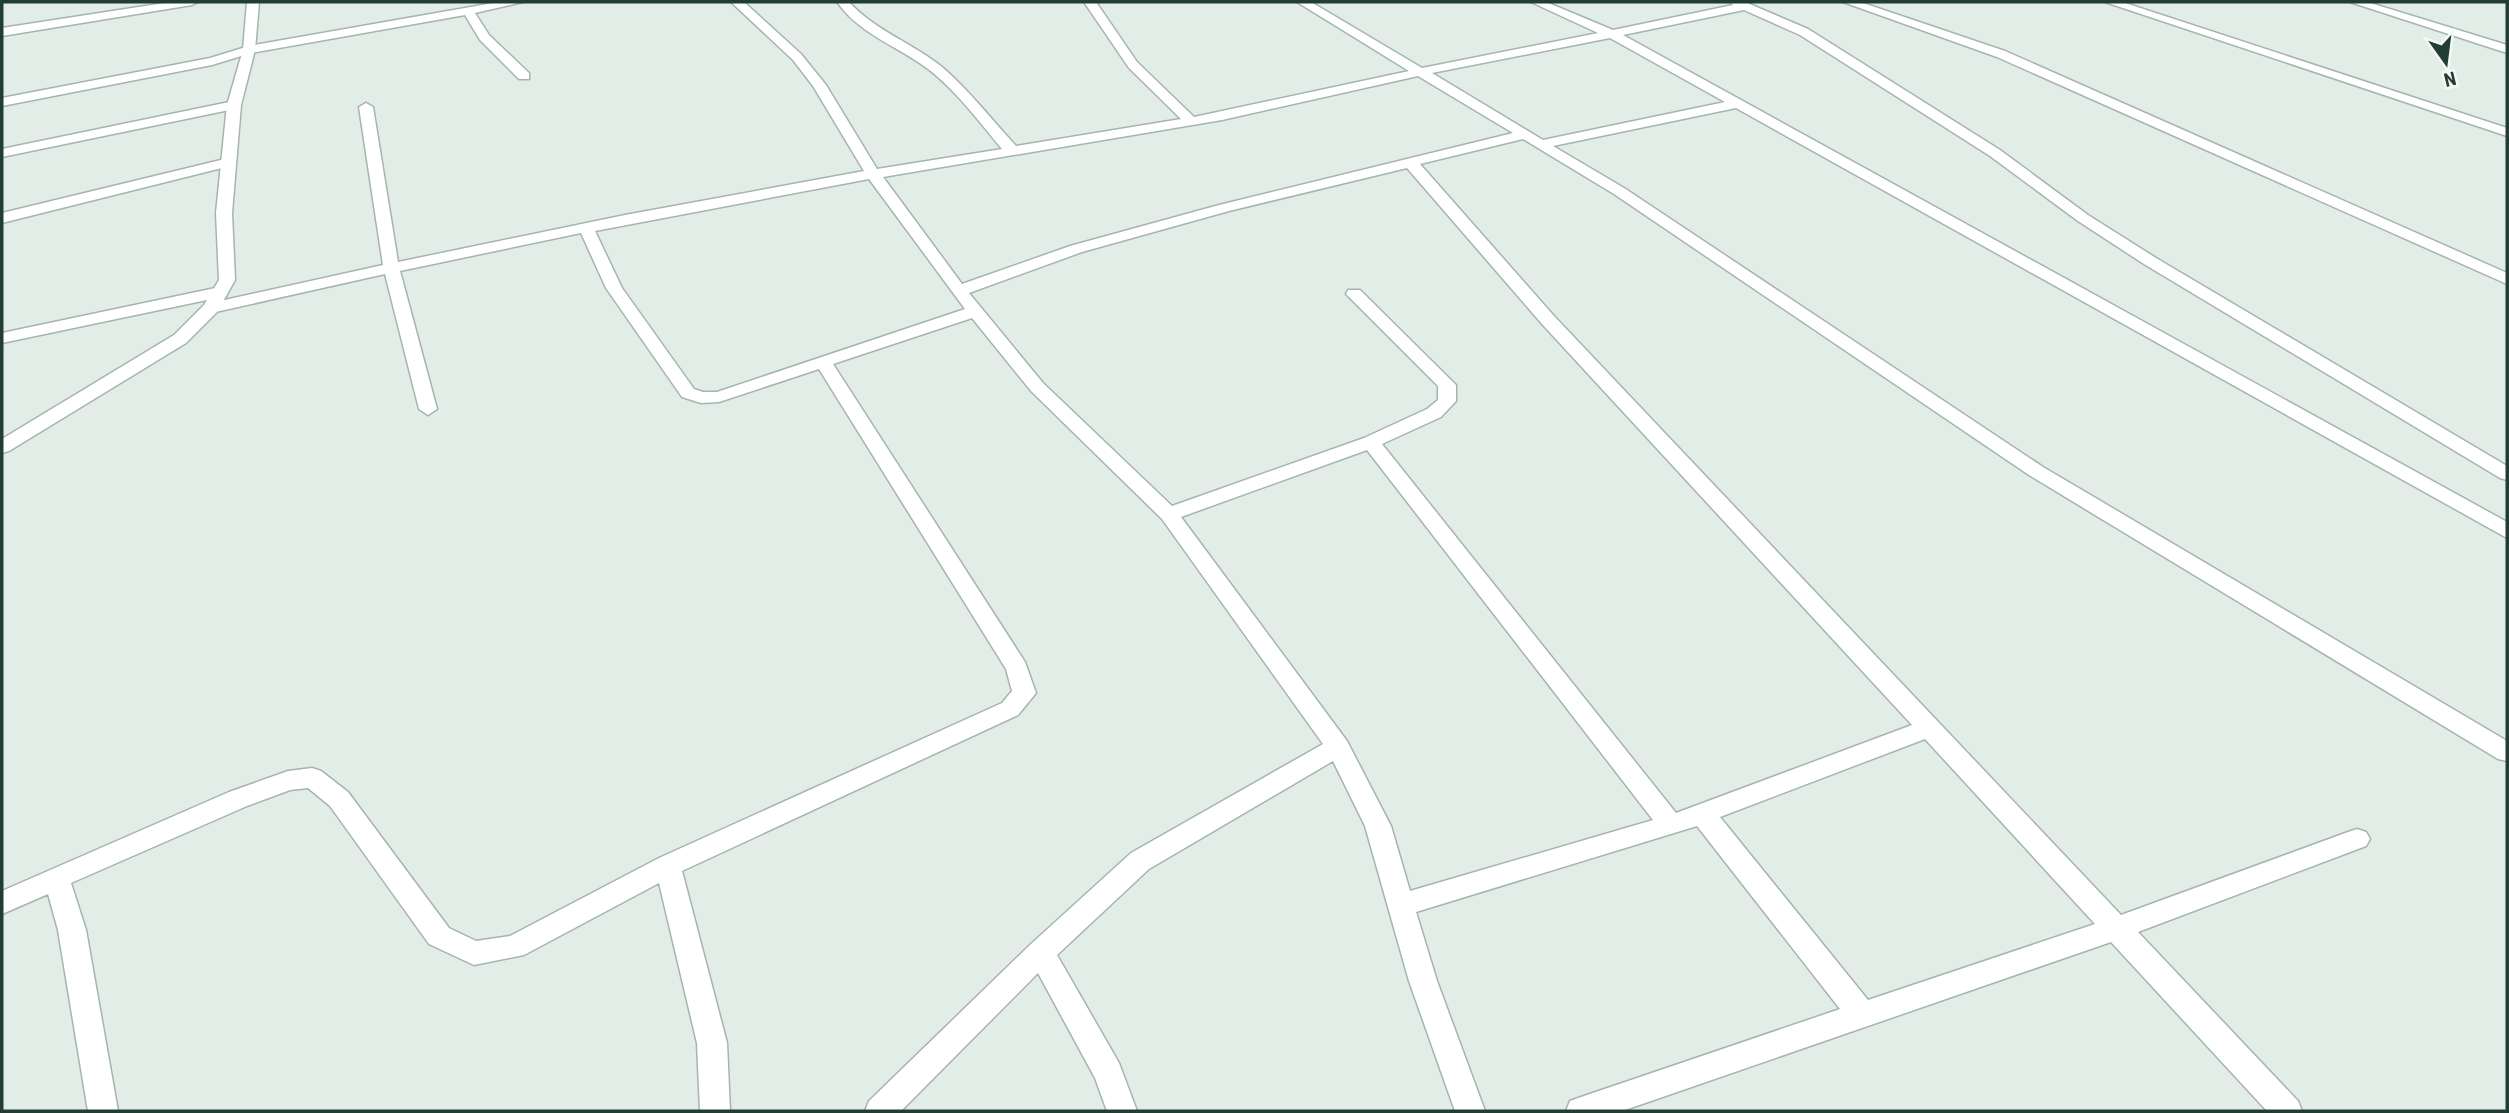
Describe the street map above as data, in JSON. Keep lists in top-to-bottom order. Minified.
{"north":"bottom"}
